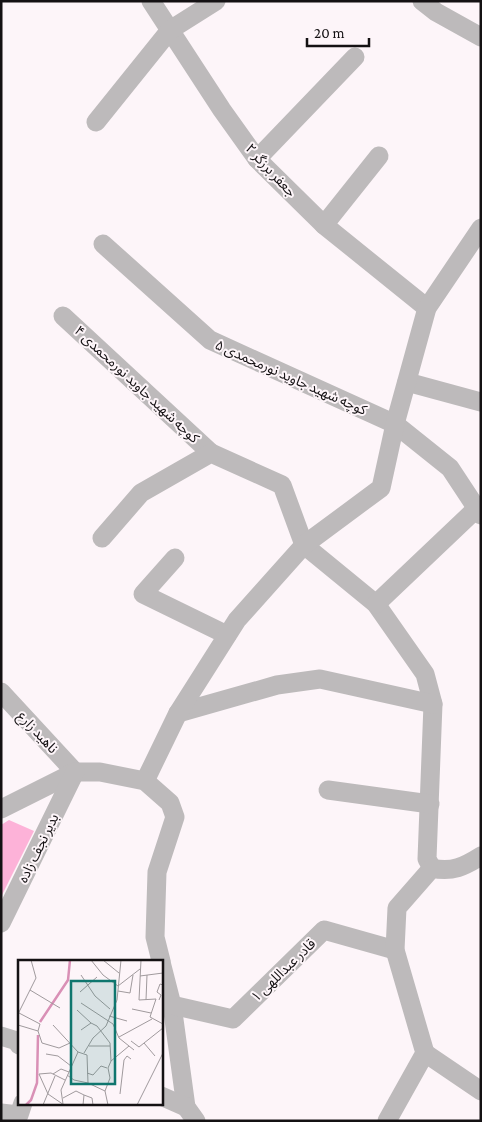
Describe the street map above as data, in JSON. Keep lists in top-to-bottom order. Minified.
{"streets":{"street":["جعفر برزگر ۲","کوچه شهید جاوید نورمحمدی ۵","کوچه شهید جاوید نورمحمدی ۴","ناهید زارع","بدیر نجف زاده","قادر عبداللهی ۱"]},"crossings":[["ناهید زارع","بدیر نجف زاده"]],"scale_bar":"20 m"}
